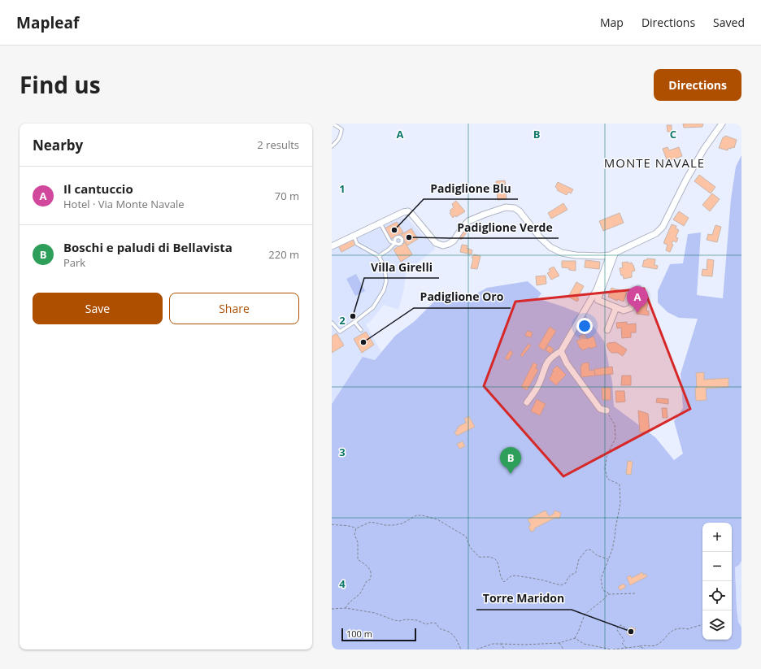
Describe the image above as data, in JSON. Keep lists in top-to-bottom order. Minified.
{"districts":["MONTE NAVALE"],"places":["Padiglione Blu","Padiglione Verde","Villa Girelli","Padiglione Oro","Torre Maridon"],"scale_bar":"100 m","page":{"header":"Mapleaf","nav":["Map","Directions","Saved"],"title":"Find us","buttons":["Directions",["Save","Share"]],"heading":["Nearby","2 results"],"list":[{"mark":"A","name":"Il cantuccio","note":"Hotel · Via Monte Navale","value":"70 m"},{"mark":"B","name":"Boschi e paludi di Bellavista","note":"Park","value":"220 m"}],"pins":["A","B"],"map_buttons":["+","−"],"scale":"100 m"},"grid":{"columns":["A","B","C"],"rows":["1","2","3","4"]}}
